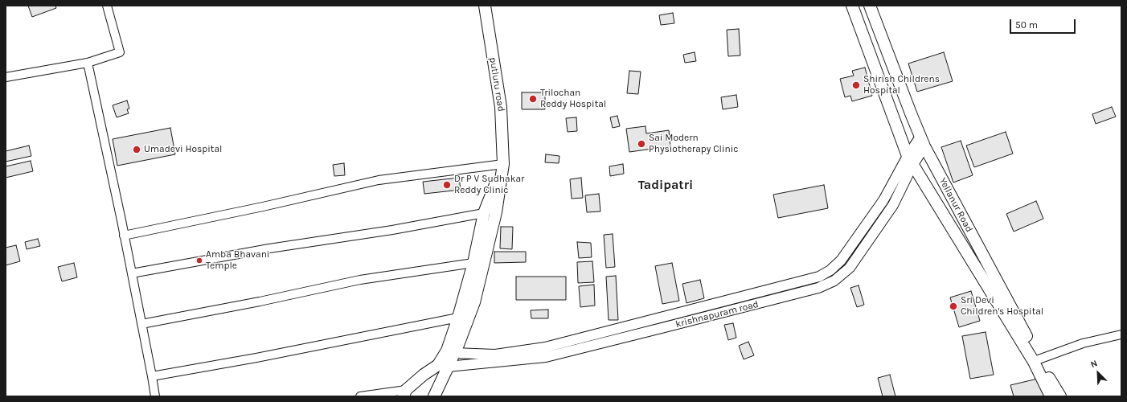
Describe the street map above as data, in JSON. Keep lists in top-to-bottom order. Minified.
{"streets":{"main road":["putluru road","Yellanur Road"],"street":["krishnapuram road"]},"crossings":[["Yellanur Road","krishnapuram road"]],"districts":["Tadipatri"],"places":["Shirish Childrens Hospital","Trilochan Reddy Hospital","Sai Modern Physiotherapy Clinic","Umadevi Hospital","Dr P V Sudhakar Reddy Clinic","Amba Bhavani Temple","Sri Devi Children's Hospital"],"scale_bar":"50 m","north":"top left"}
